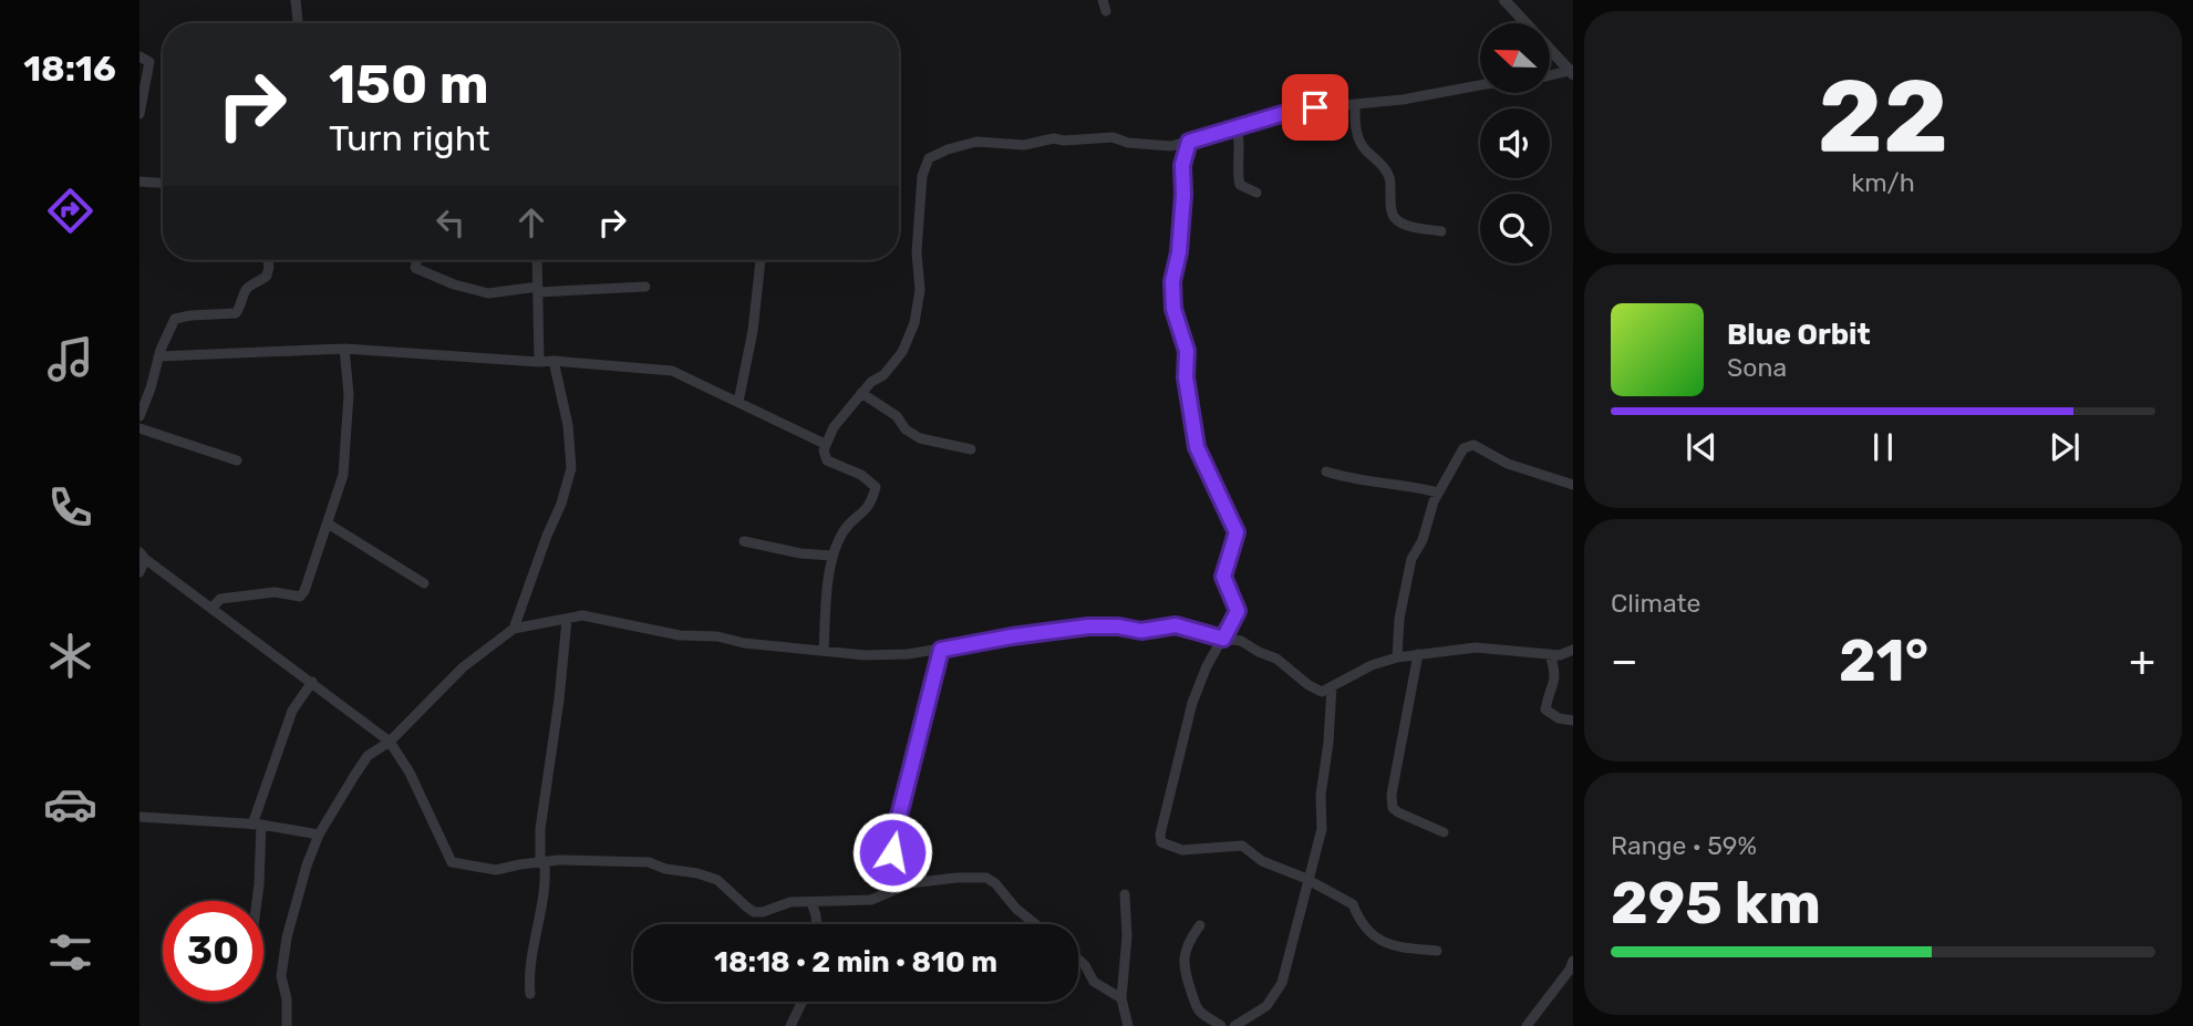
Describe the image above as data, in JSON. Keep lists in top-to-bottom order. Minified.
{"north":"left","page":{"tabs":"18:16","tile":[["22","km/h"],"Climate",["Range · 59%","295 km"]],"turn":["150 m","Turn right"],"song":["Blue Orbit","Sona"],"heat":["−","21°","+"],"limit":"30","trip":"18:18 · 2 min · 810 m"}}
